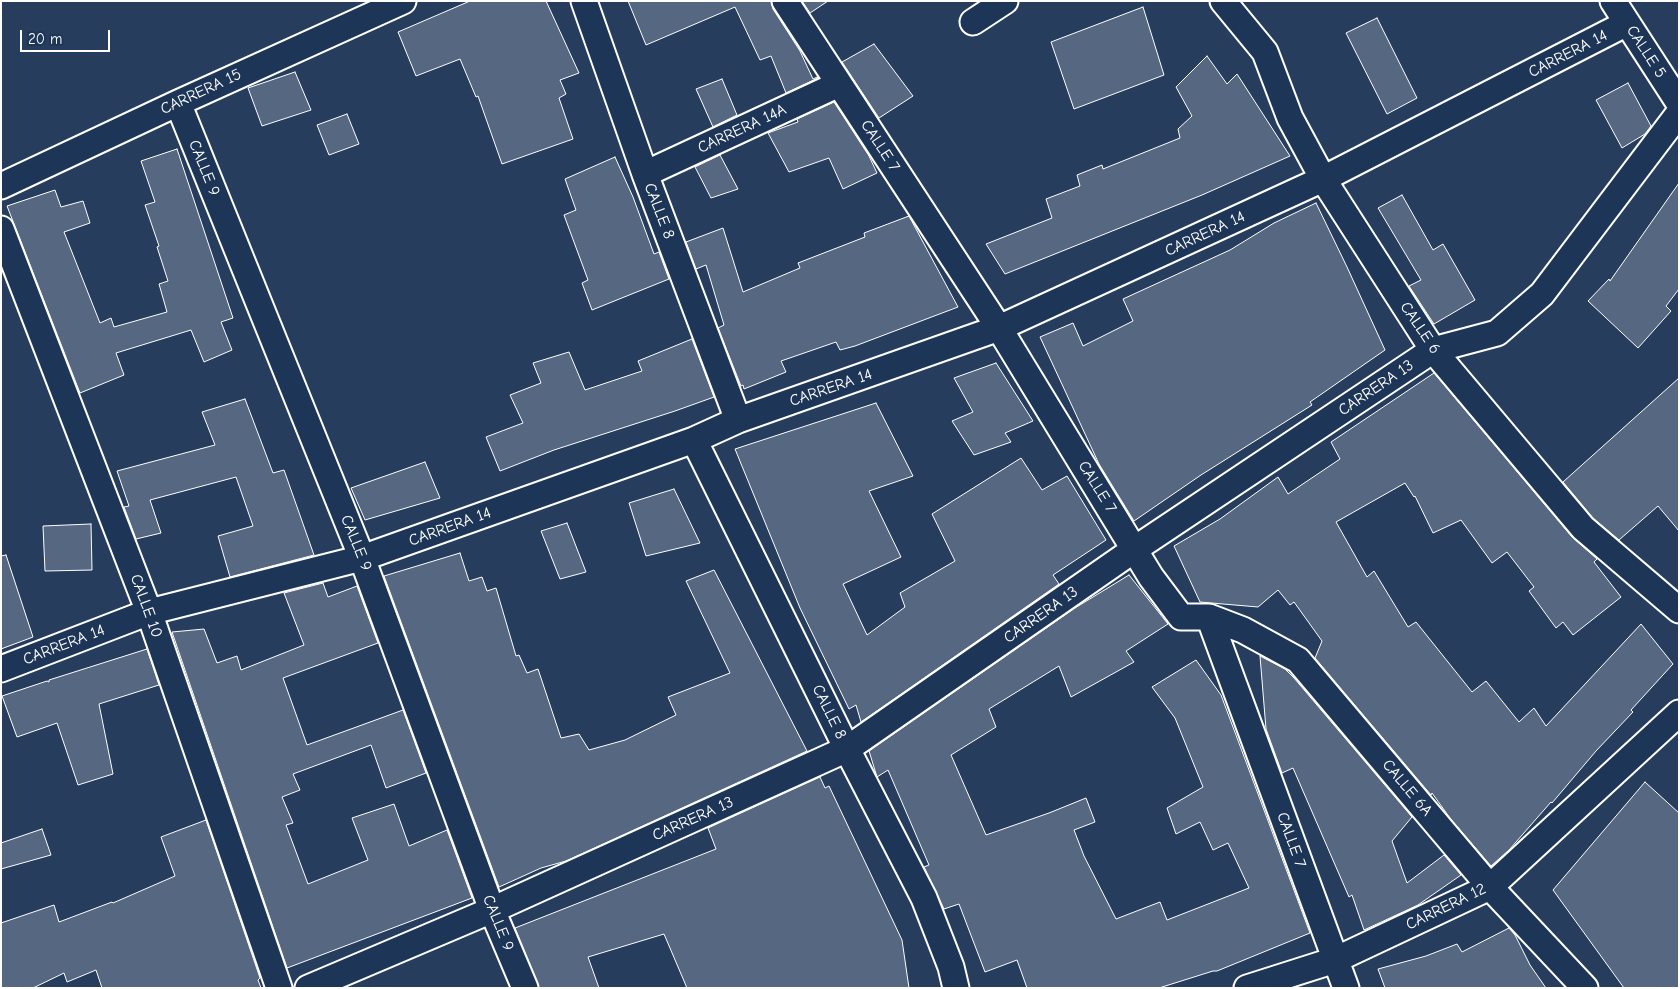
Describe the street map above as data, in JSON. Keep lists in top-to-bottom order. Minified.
{"streets":{"street":["CALLE 5","CARRERA 14","CARRERA 15","CARRERA 14A","CALLE 7","CALLE 9","CALLE 8","CALLE 6","CARRERA 13","CALLE 10","CALLE 6A","CARRERA 12"]},"crossings":[["CALLE 5","CARRERA 14"],["CARRERA 14","CALLE 7"],["CARRERA 14","CALLE 9"],["CARRERA 14","CALLE 8"],["CARRERA 14","CALLE 6"],["CARRERA 14","CALLE 10"],["CARRERA 15","CALLE 9"],["CARRERA 14A","CALLE 7"],["CARRERA 14A","CALLE 8"],["CALLE 7","CARRERA 13"],["CALLE 7","CALLE 6A"],["CALLE 7","CARRERA 12"],["CALLE 9","CARRERA 13"],["CALLE 8","CARRERA 13"],["CALLE 6","CARRERA 13"],["CALLE 6A","CARRERA 12"]],"scale_bar":"20 m"}
